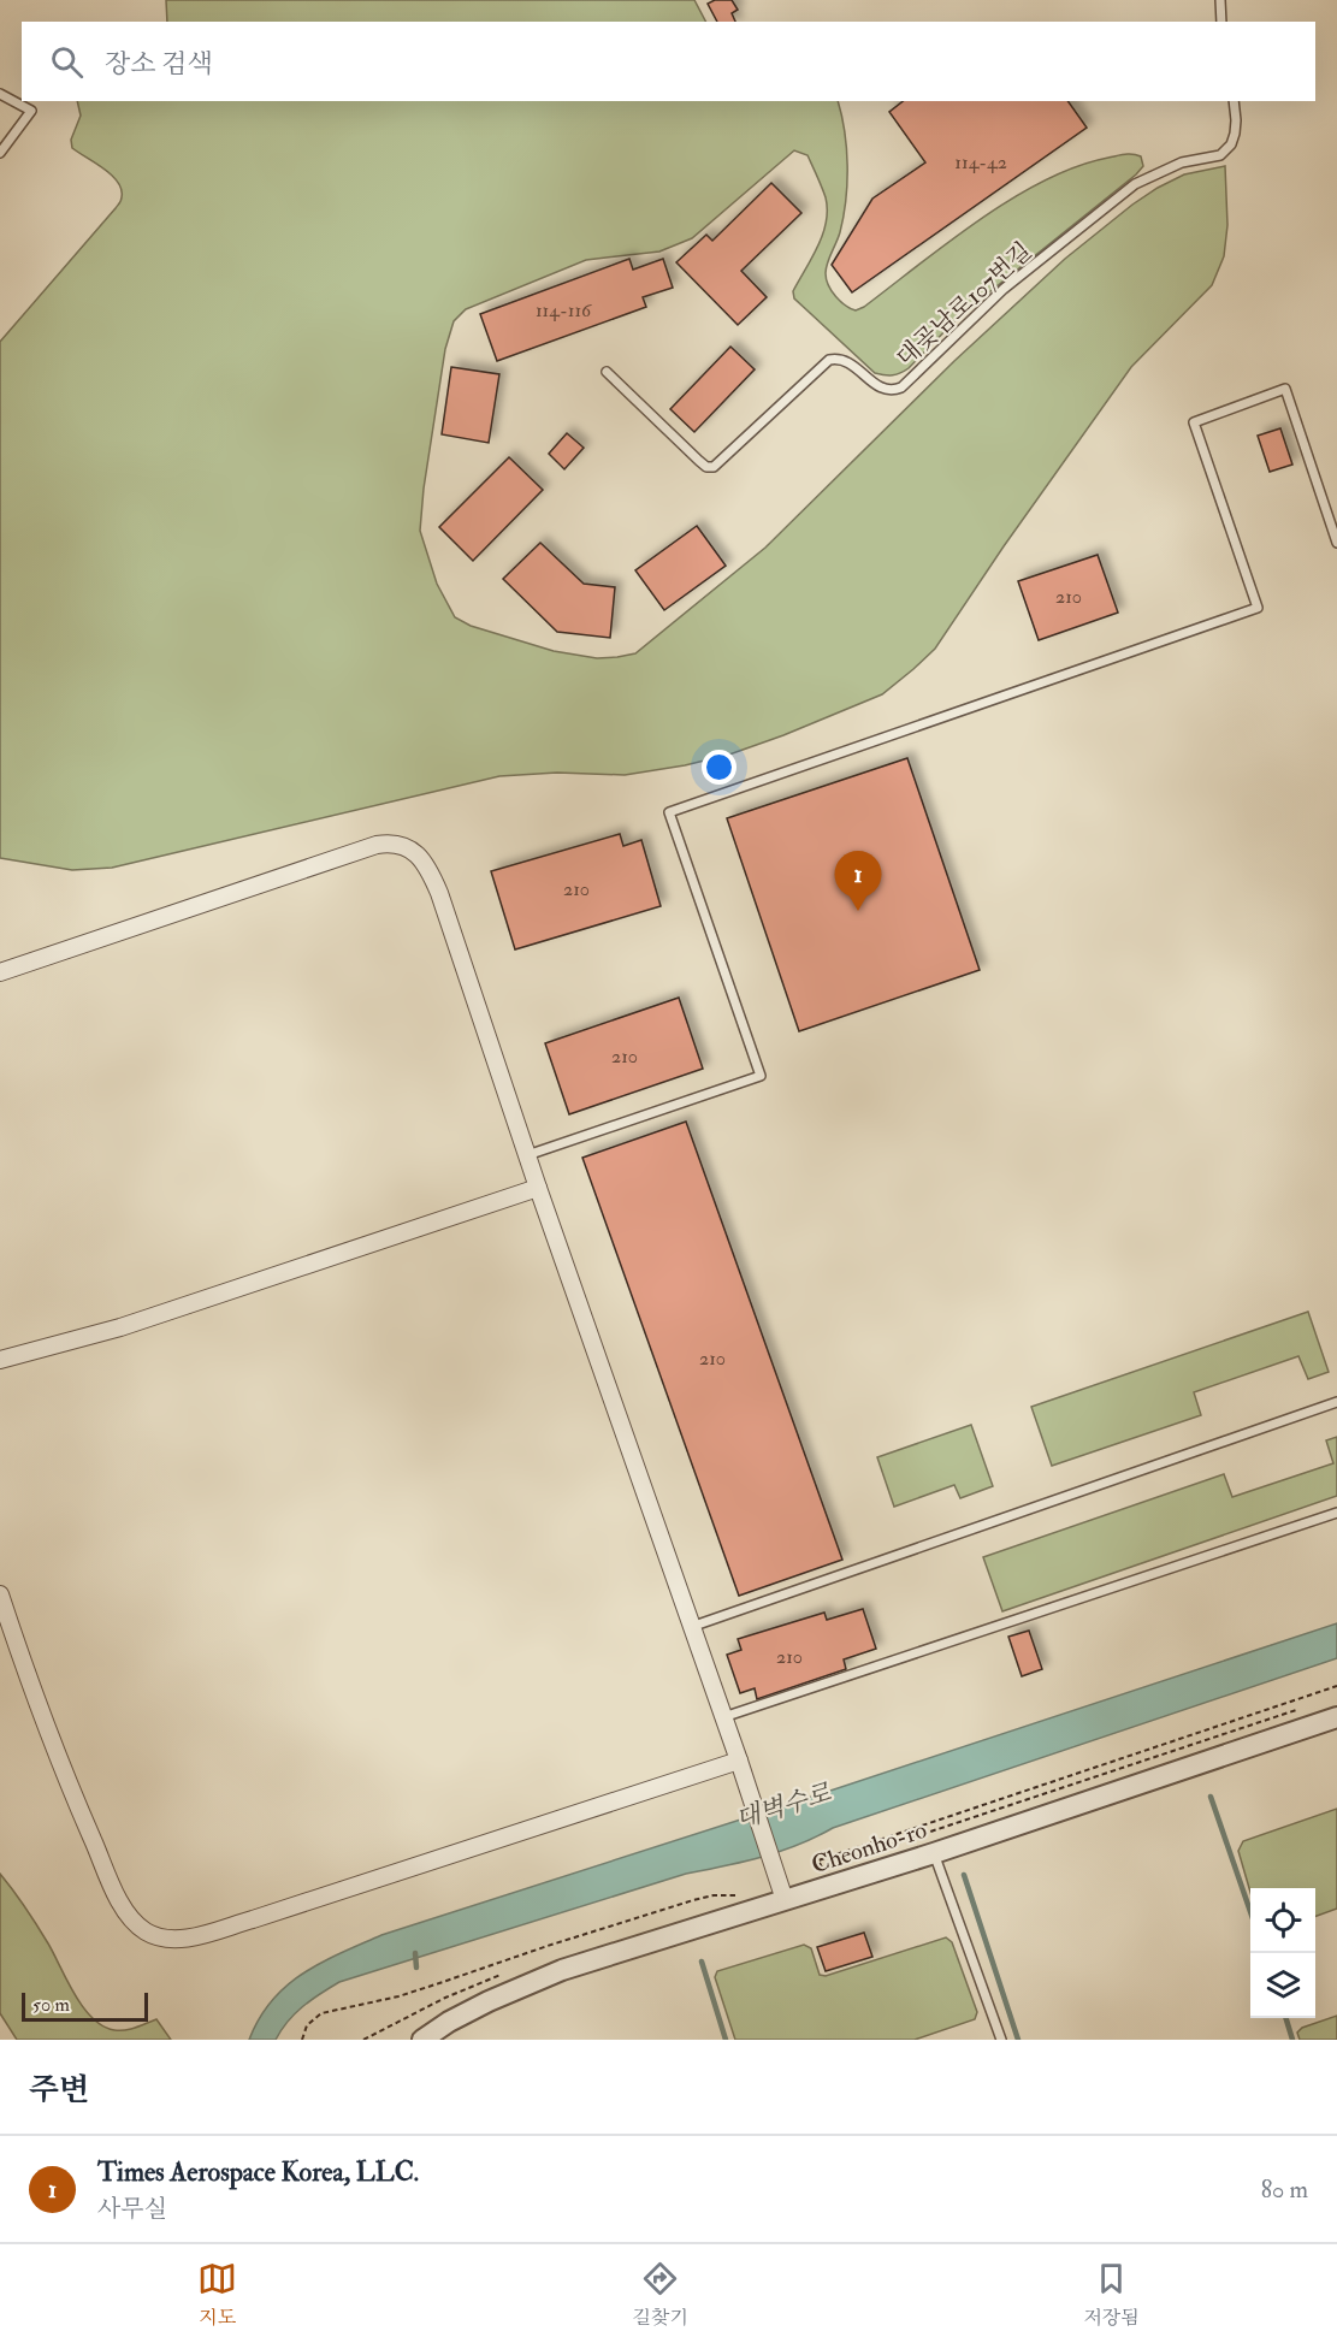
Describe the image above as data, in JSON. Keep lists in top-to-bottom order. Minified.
{"streets":{"street":["Cheonho-ro"],"lane":["대곶남로107번길"]},"water":["대벽수로"],"house_numbers":["114-42","114-116","210","210","210","210","210"],"scale_bar":"50 m","page":{"search":"장소 검색","pins":"1","scale":"50 m","heading":"주변","list":[{"mark":"1","name":"Times Aerospace Korea, LLC.","note":"사무실","value":"80 m"}],"nav":["지도","길찾기","저장됨"]}}
